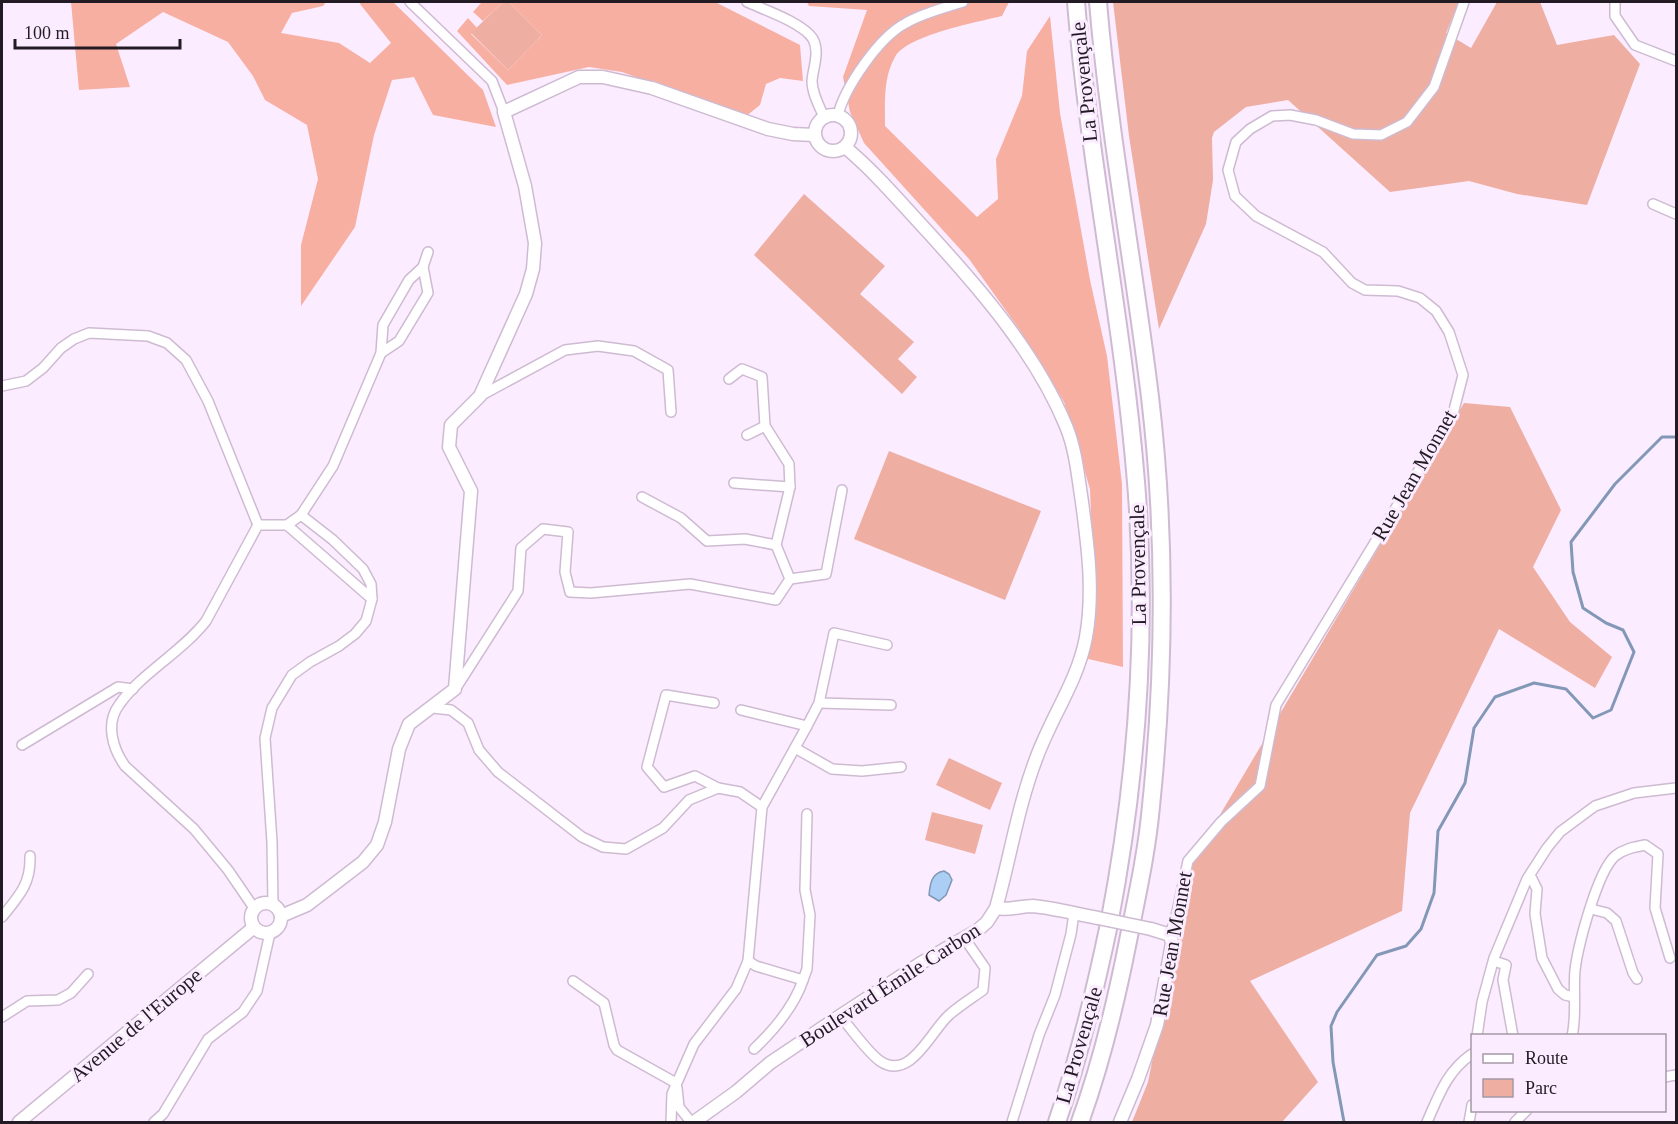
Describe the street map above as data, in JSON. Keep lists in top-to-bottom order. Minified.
{"streets":{"highway":["La Provençale"],"street":["Rue Jean Monnet","Boulevard Émile Carbon","Avenue de l'Europe"]},"crossings":[["Rue Jean Monnet","Boulevard Émile Carbon"]],"legend":["Route","Parc"],"scale_bar":"100 m"}
